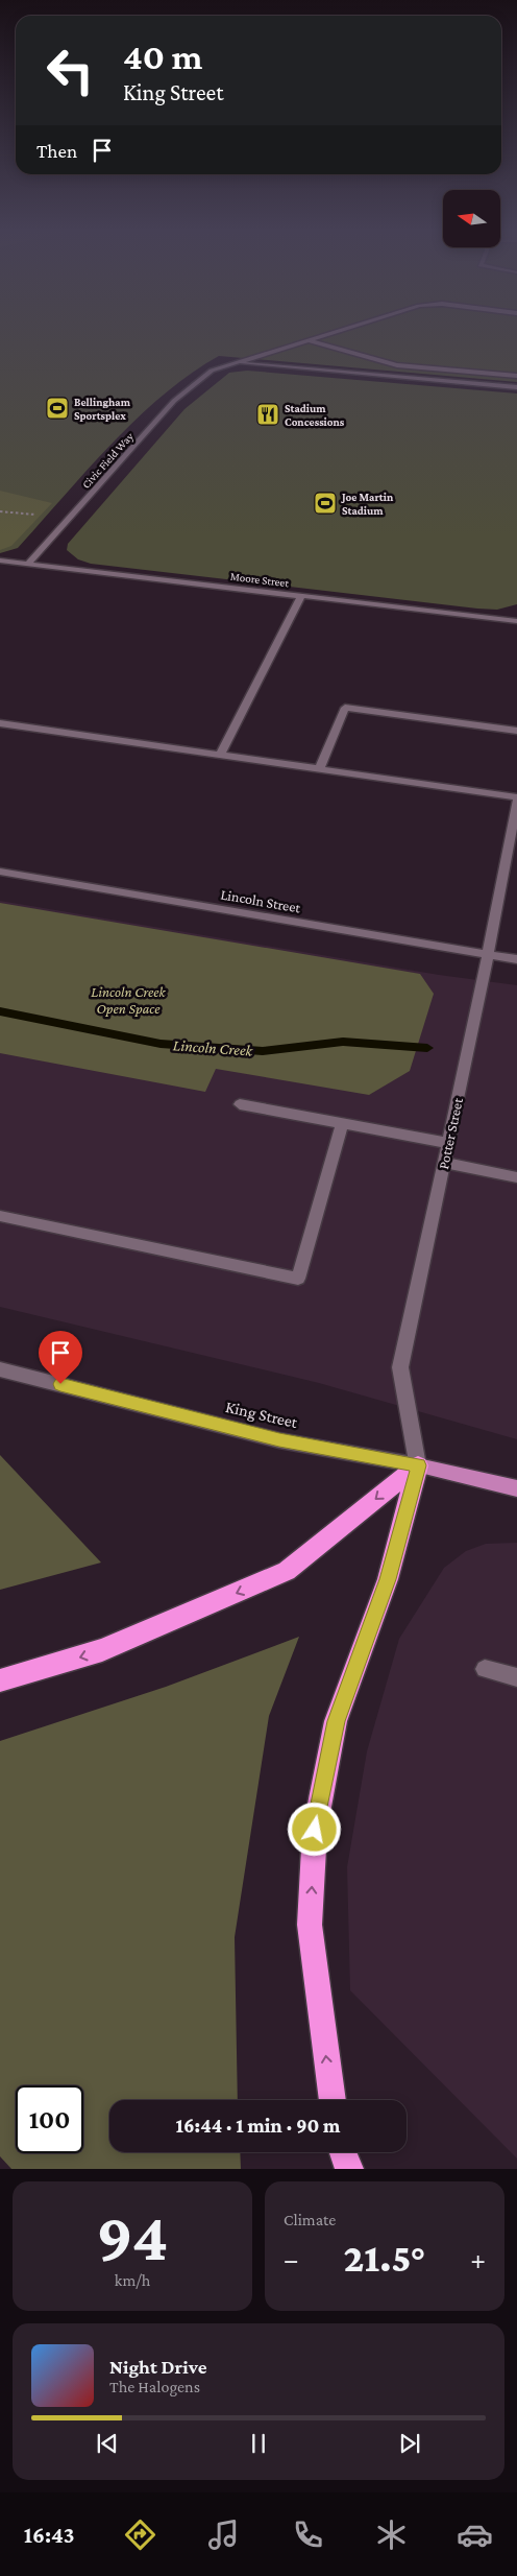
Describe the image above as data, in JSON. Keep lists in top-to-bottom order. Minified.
{"streets":{"main road":["King Street"],"street":["Civic Field Way","Moore Street","Lincoln Street","Potter Street"]},"crossings":[["Civic Field Way","Moore Street"],["Lincoln Street","Potter Street"],["Potter Street","King Street"]],"water":["Lincoln Creek"],"parks":["Lincoln Creek Open Space"],"places":{"sports":["Bellingham Sportsplex","Joe Martin Stadium"],"restaurant":["Stadium Concessions"]},"north":"left","page":{"turn":["40 m","King Street"],"then":"Then","limit":"100","trip":"16:44 · 1 min · 90 m","tile":[["94","km/h"],"Climate"],"heat":["−","21.5°","+"],"song":["Night Drive","The Halogens"],"tabs":"16:43"}}
